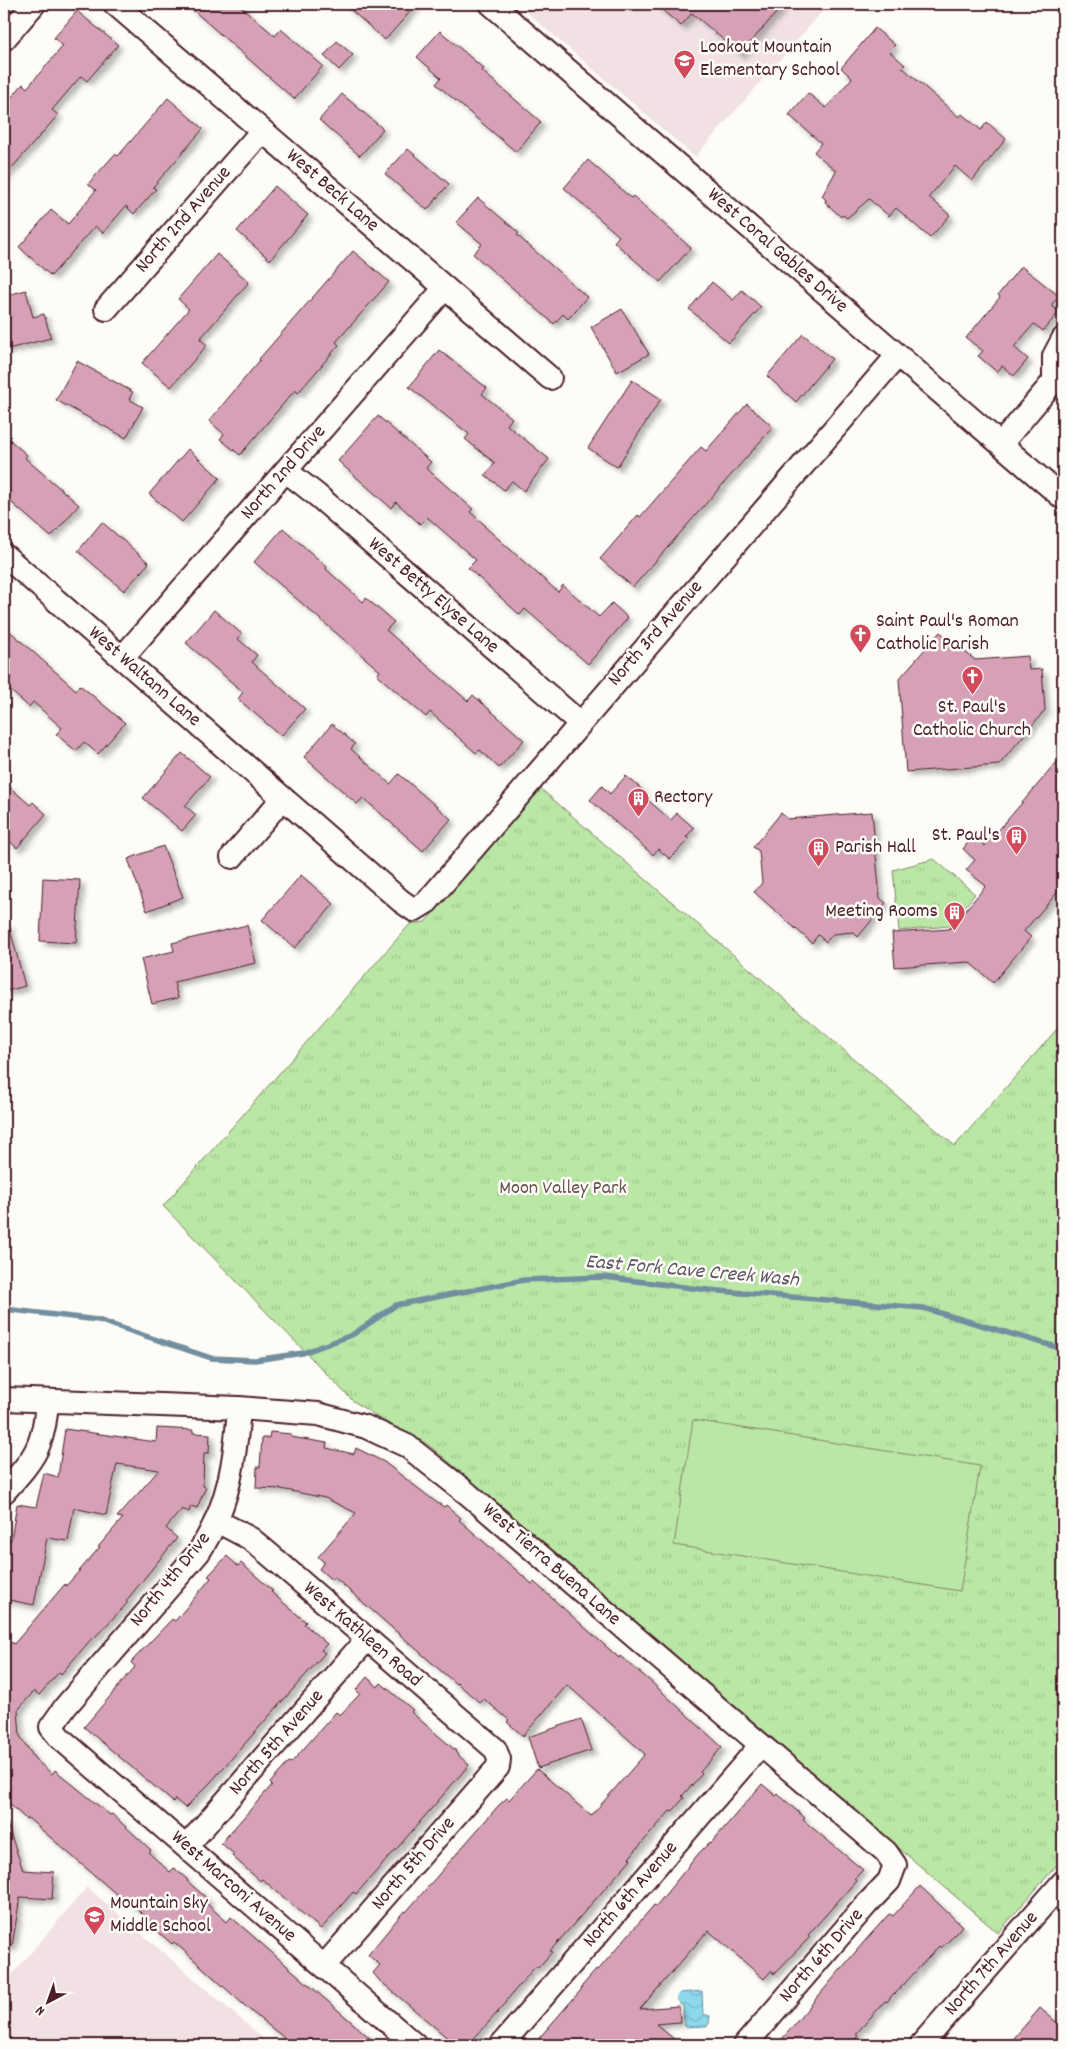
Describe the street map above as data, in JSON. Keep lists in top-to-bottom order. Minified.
{"streets":{"street":["West Beck Lane","North 2nd Avenue","West Coral Gables Drive","North 2nd Drive","West Betty Elyse Lane","North 3rd Avenue","West Waltann Lane","West Tierra Buena Lane","North 4th Drive","West Kathleen Road","North 5th Avenue","North 5th Drive","West Marconi Avenue","North 6th Avenue","North 6th Drive","North 7th Avenue"]},"crossings":[["West Beck Lane","North 2nd Avenue"],["West Beck Lane","North 2nd Drive"],["West Coral Gables Drive","North 3rd Avenue"],["North 2nd Drive","West Betty Elyse Lane"],["North 2nd Drive","West Waltann Lane"],["West Betty Elyse Lane","North 3rd Avenue"],["North 3rd Avenue","West Waltann Lane"],["West Tierra Buena Lane","North 4th Drive"],["West Tierra Buena Lane","North 6th Avenue"],["West Tierra Buena Lane","North 6th Drive"],["North 4th Drive","West Kathleen Road"],["North 4th Drive","West Marconi Avenue"],["West Kathleen Road","North 5th Avenue"],["West Kathleen Road","North 5th Drive"],["North 5th Avenue","West Marconi Avenue"],["North 5th Drive","West Marconi Avenue"]],"water":["East Fork Cave Creek Wash"],"parks":["Moon Valley Park"],"places":{"school or university":["Lookout Mountain Elementary School","Mountain Sky Middle School"],"church":["Saint Paul's Roman Catholic Parish","St. Paul's Catholic Church"],"building":["Rectory","St. Paul's","Parish Hall","Meeting Rooms"]},"north":"bottom left"}
